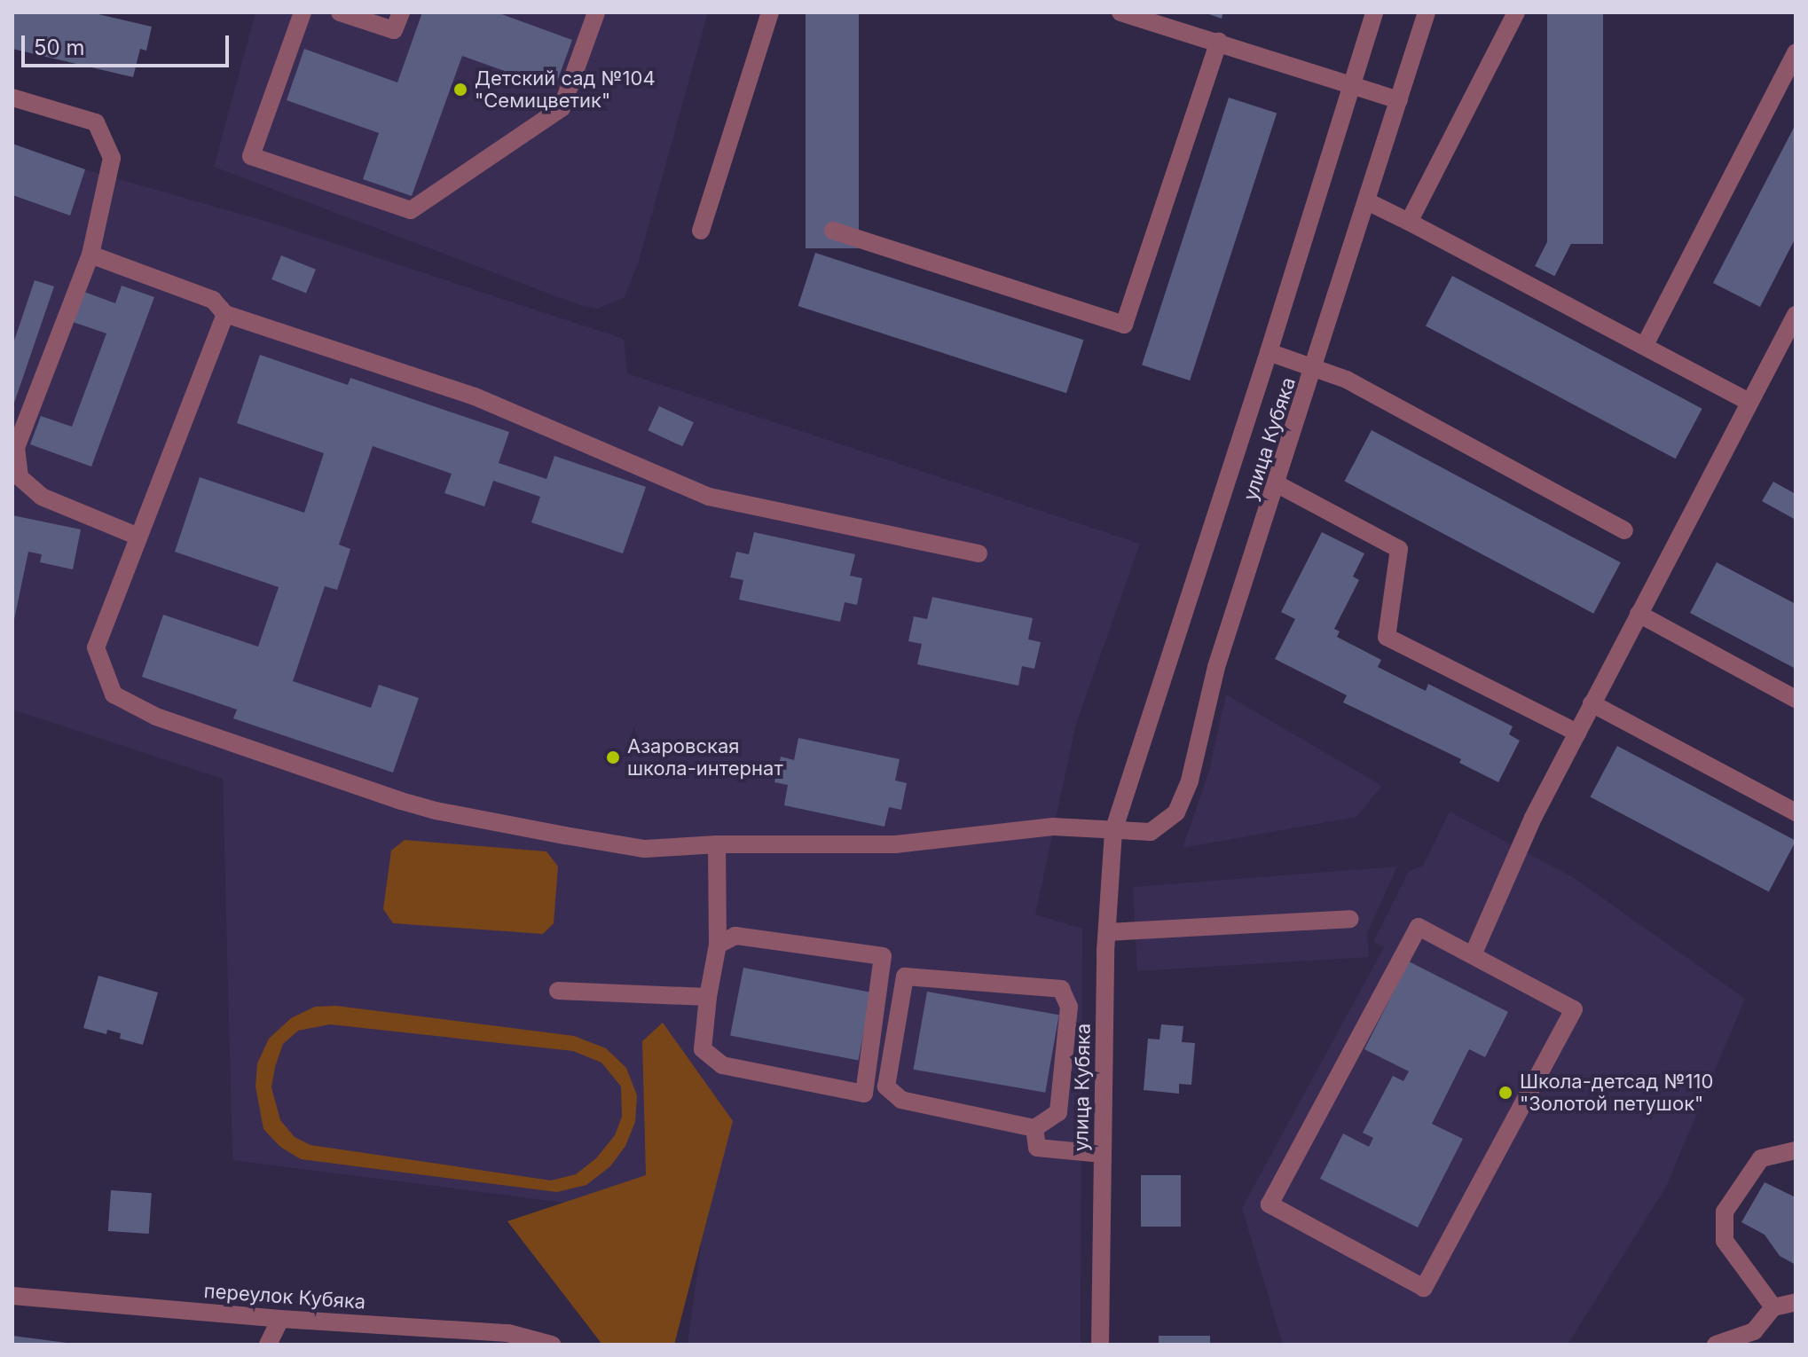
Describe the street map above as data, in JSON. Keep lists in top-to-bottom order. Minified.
{"streets":{"street":["улица Кубяка","переулок Кубяка"]},"places":["Детский сад №104 \"Семицветик\"","Азаровская школа-интернат","Школа-детсад №110 \"Золотой петушок\""],"scale_bar":"50 m"}
